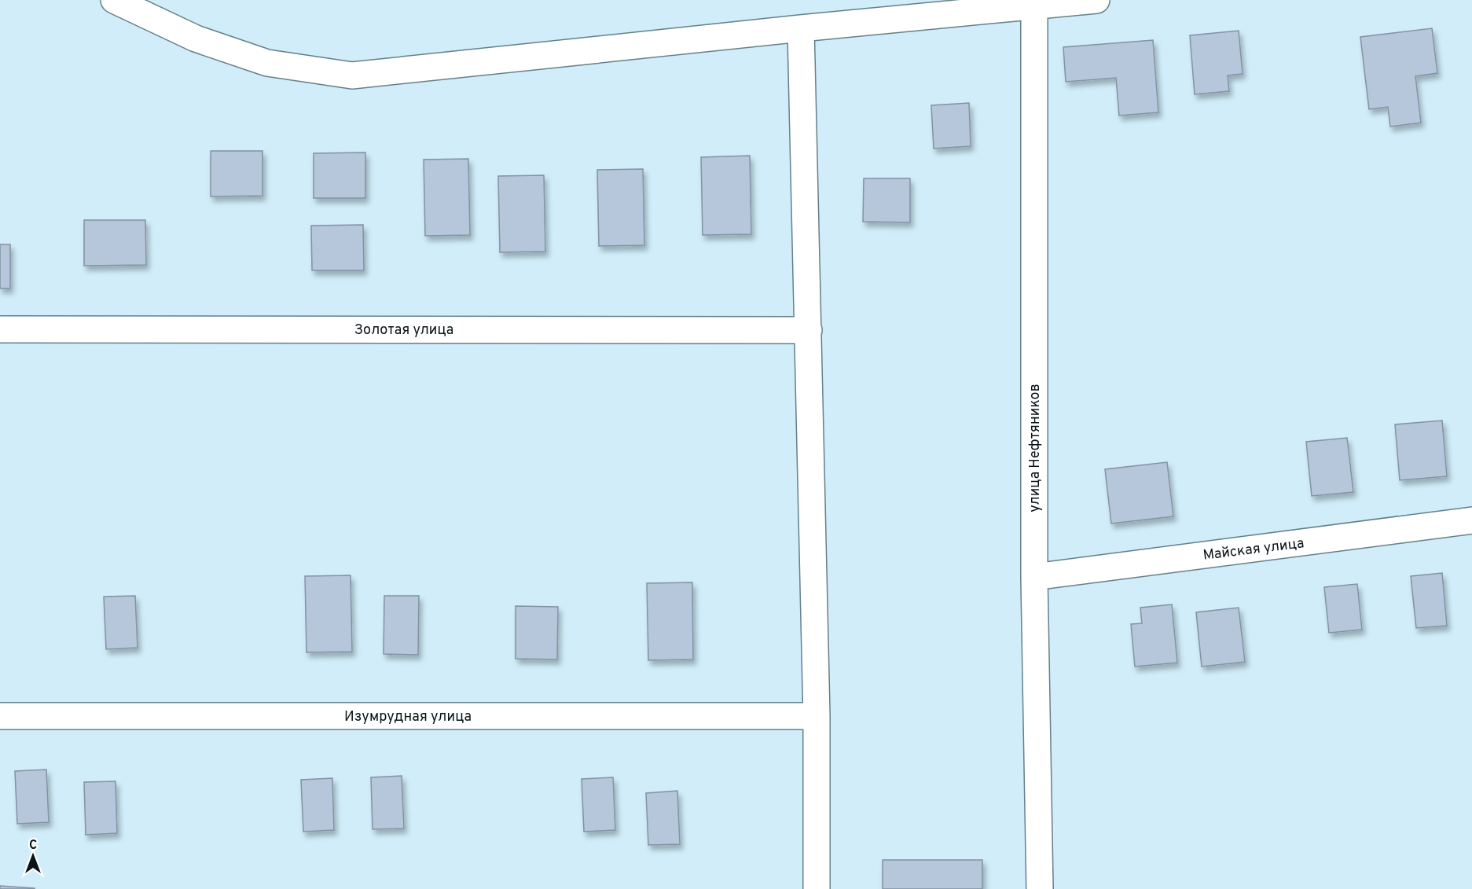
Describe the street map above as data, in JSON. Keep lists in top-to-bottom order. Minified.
{"streets":{"street":["Золотая улица","улица Нефтяников","Майская улица","Изумрудная улица"]},"crossings":[["улица Нефтяников","Майская улица"]],"north":"top"}
